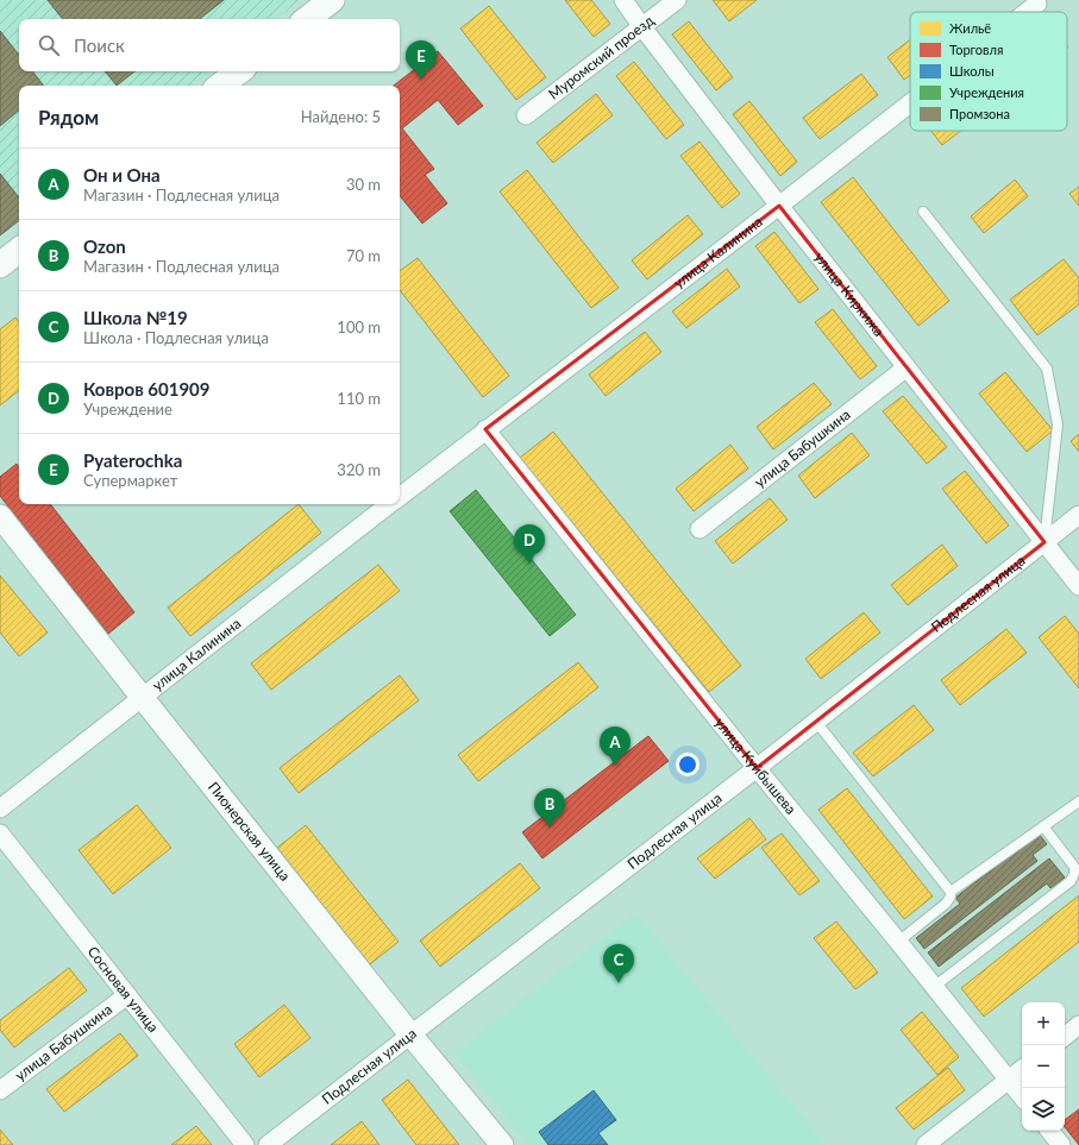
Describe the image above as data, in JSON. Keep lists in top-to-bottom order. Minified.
{"streets":{"street":["Муромский проезд","улица Калинина","улица Киркижа","улица Бабушкина","Подлесная улица","улица Куйбышева","Пионерская улица","Сосновая улица"]},"crossings":[["Муромский проезд","улица Киркижа"],["улица Калинина","улица Киркижа"],["улица Калинина","улица Куйбышева"],["улица Калинина","Пионерская улица"],["улица Киркижа","улица Бабушкина"],["улица Киркижа","Подлесная улица"],["улица Бабушкина","Сосновая улица"],["Подлесная улица","улица Куйбышева"],["Подлесная улица","Пионерская улица"]],"legend":["Жильё","Торговля","Школы","Учреждения","Промзона"],"page":{"search":"Поиск","pins":["E","D","A","B","C"],"heading":["Рядом","Найдено: 5"],"list":[{"mark":"A","name":"Он и Она","note":"Магазин · Подлесная улица","value":"30 m"},{"mark":"B","name":"Ozon","note":"Магазин · Подлесная улица","value":"70 m"},{"mark":"C","name":"Школа №19","note":"Школа · Подлесная улица","value":"100 m"},{"mark":"D","name":"Ковров 601909","note":"Учреждение","value":"110 m"},{"mark":"E","name":"Pyaterochka","note":"Супермаркет","value":"320 m"}],"map_buttons":["+","−"]}}
